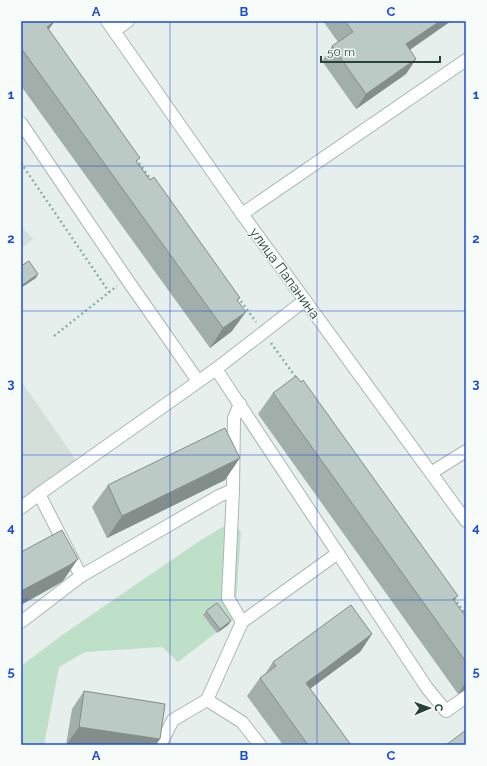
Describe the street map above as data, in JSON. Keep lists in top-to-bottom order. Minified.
{"streets":{"street":["улица Папанина"]},"scale_bar":"50 m","north":"right","grid":{"columns":["A","B","C"],"rows":["1","2","3","4","5"]}}
